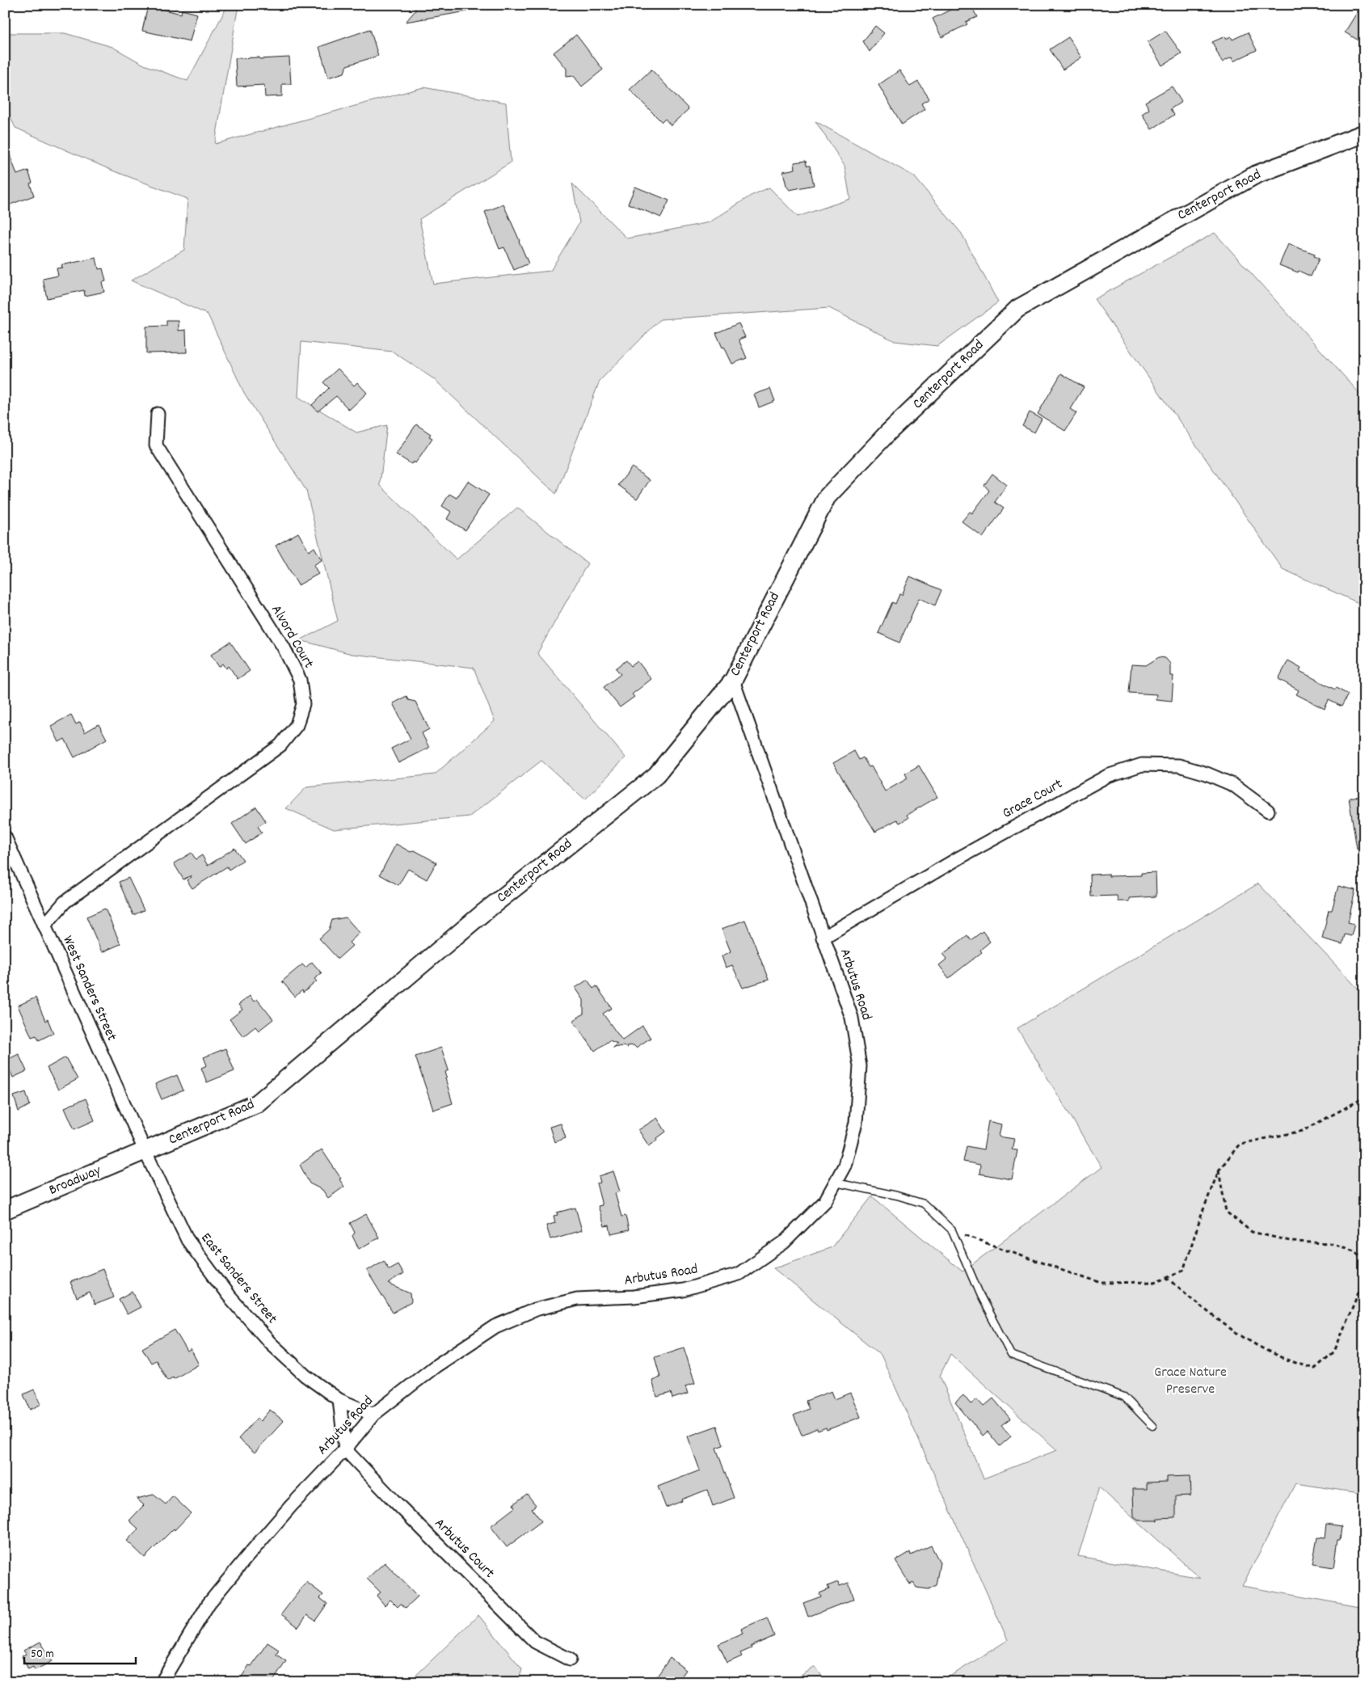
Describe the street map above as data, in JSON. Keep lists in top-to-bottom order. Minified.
{"streets":{"main road":["Centerport Road","Broadway"],"street":["Alvord Court","Grace Court","Arbutus Road","West Sanders Street","East Sanders Street","Arbutus Court"]},"crossings":[["Centerport Road","Arbutus Road"],["Centerport Road","West Sanders Street"],["Centerport Road","Broadway"],["Centerport Road","East Sanders Street"],["Alvord Court","West Sanders Street"],["Grace Court","Arbutus Road"],["Arbutus Road","East Sanders Street"],["Arbutus Road","Arbutus Court"],["West Sanders Street","Broadway"],["West Sanders Street","East Sanders Street"],["Broadway","East Sanders Street"]],"parks":["Grace Nature Preserve"],"scale_bar":"50 m"}
